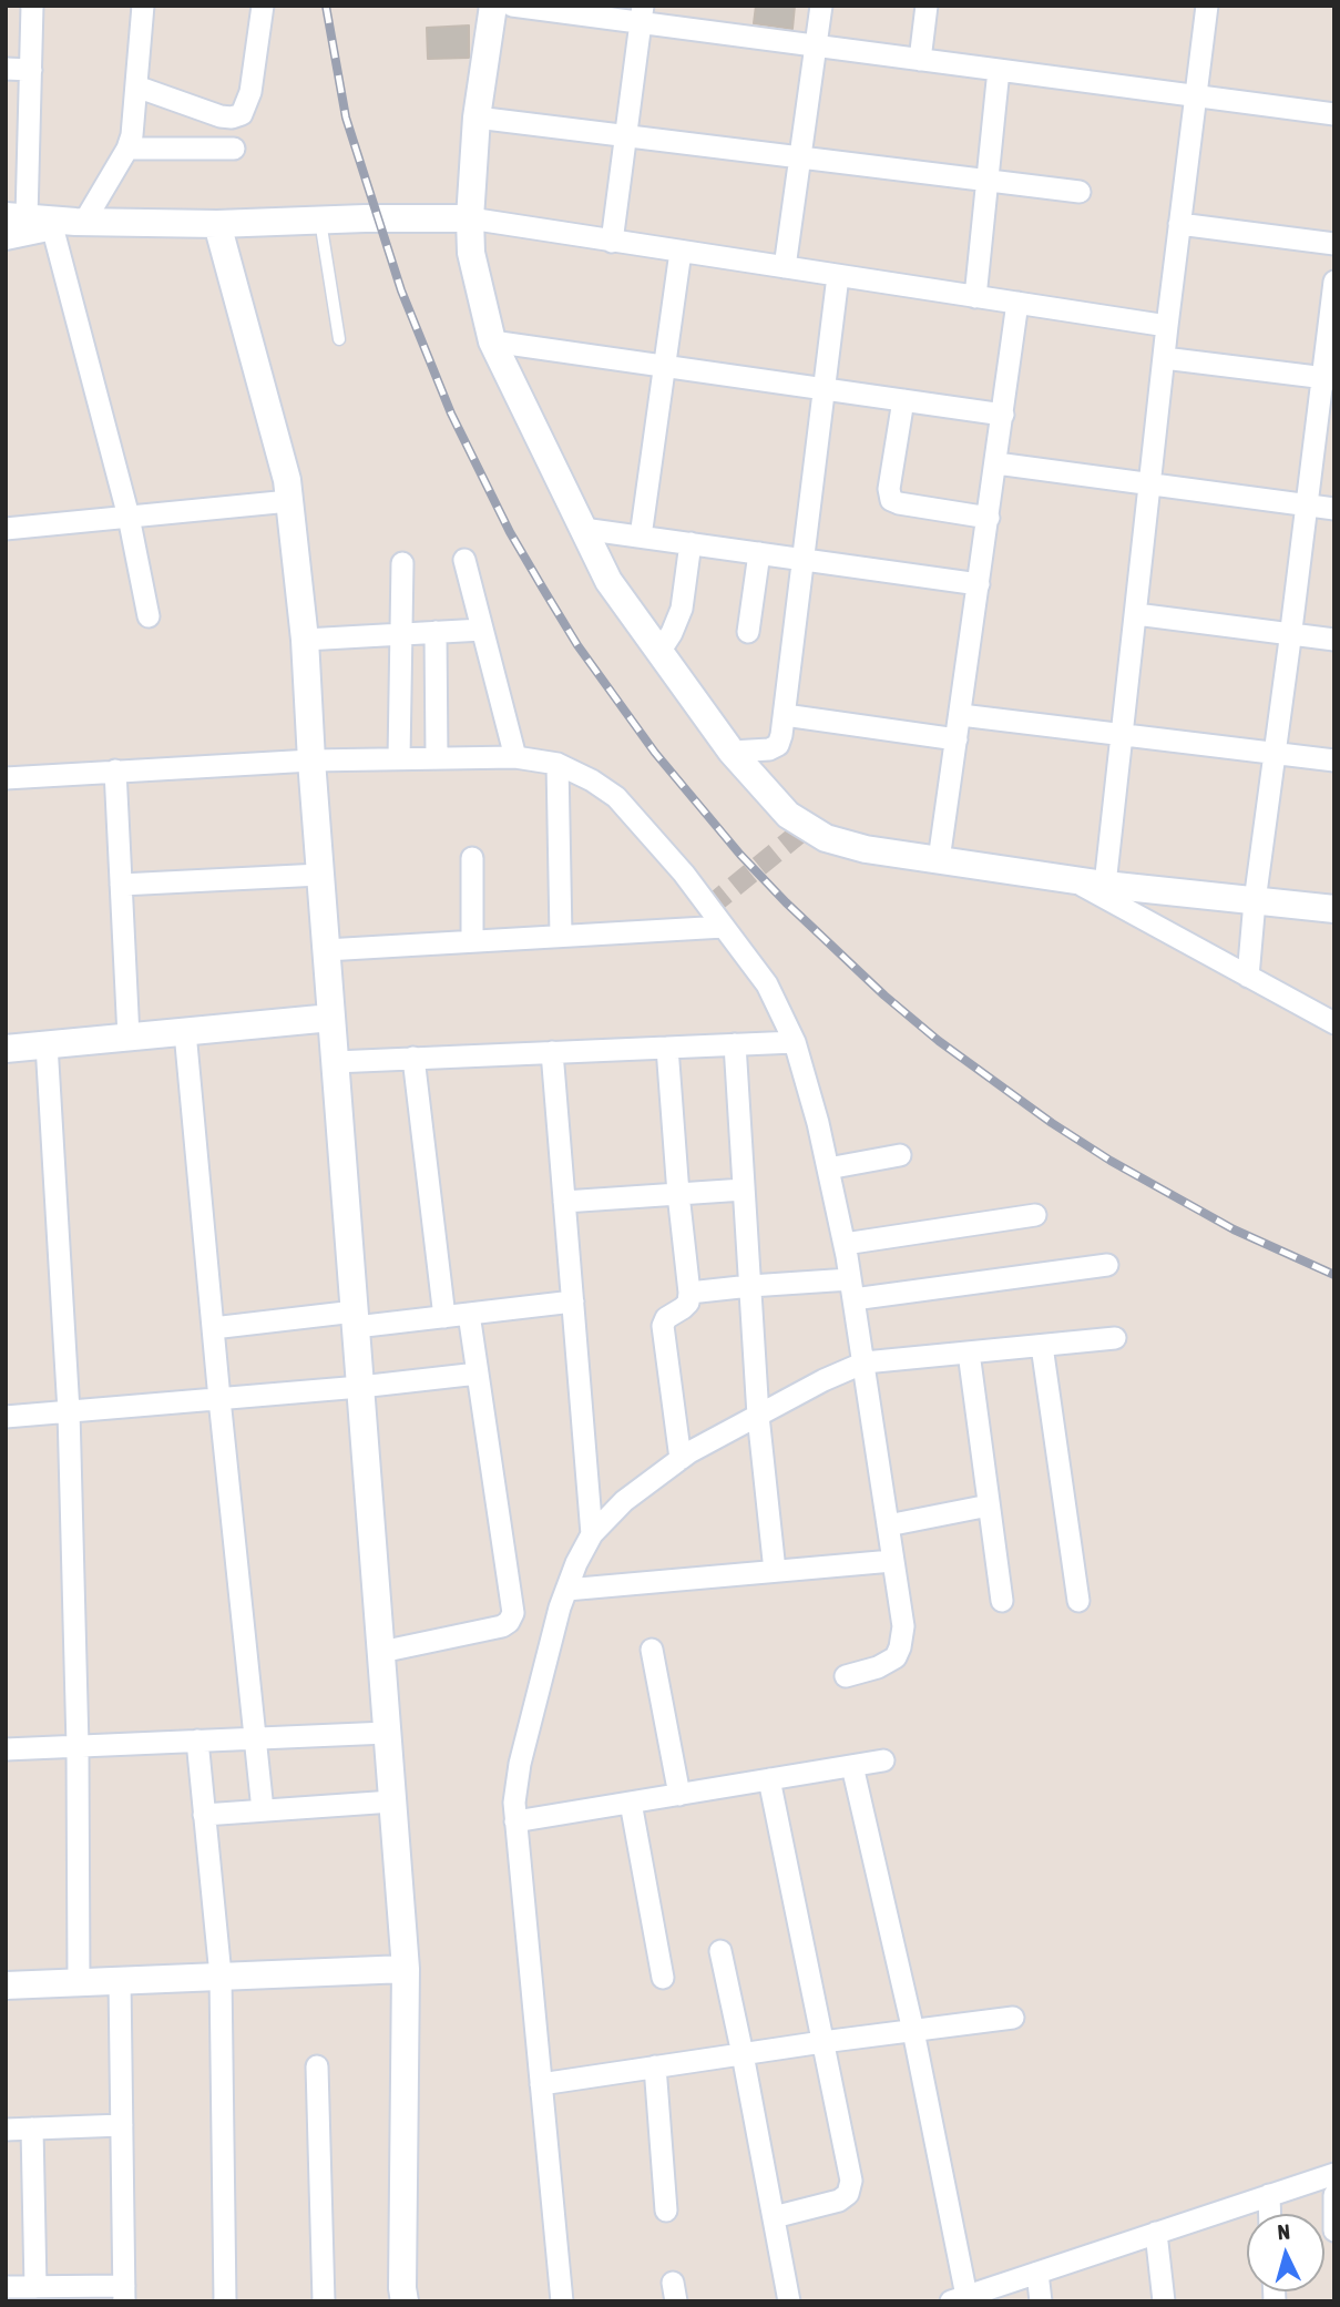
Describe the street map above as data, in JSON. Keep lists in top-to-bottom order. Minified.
{"north":"top"}
